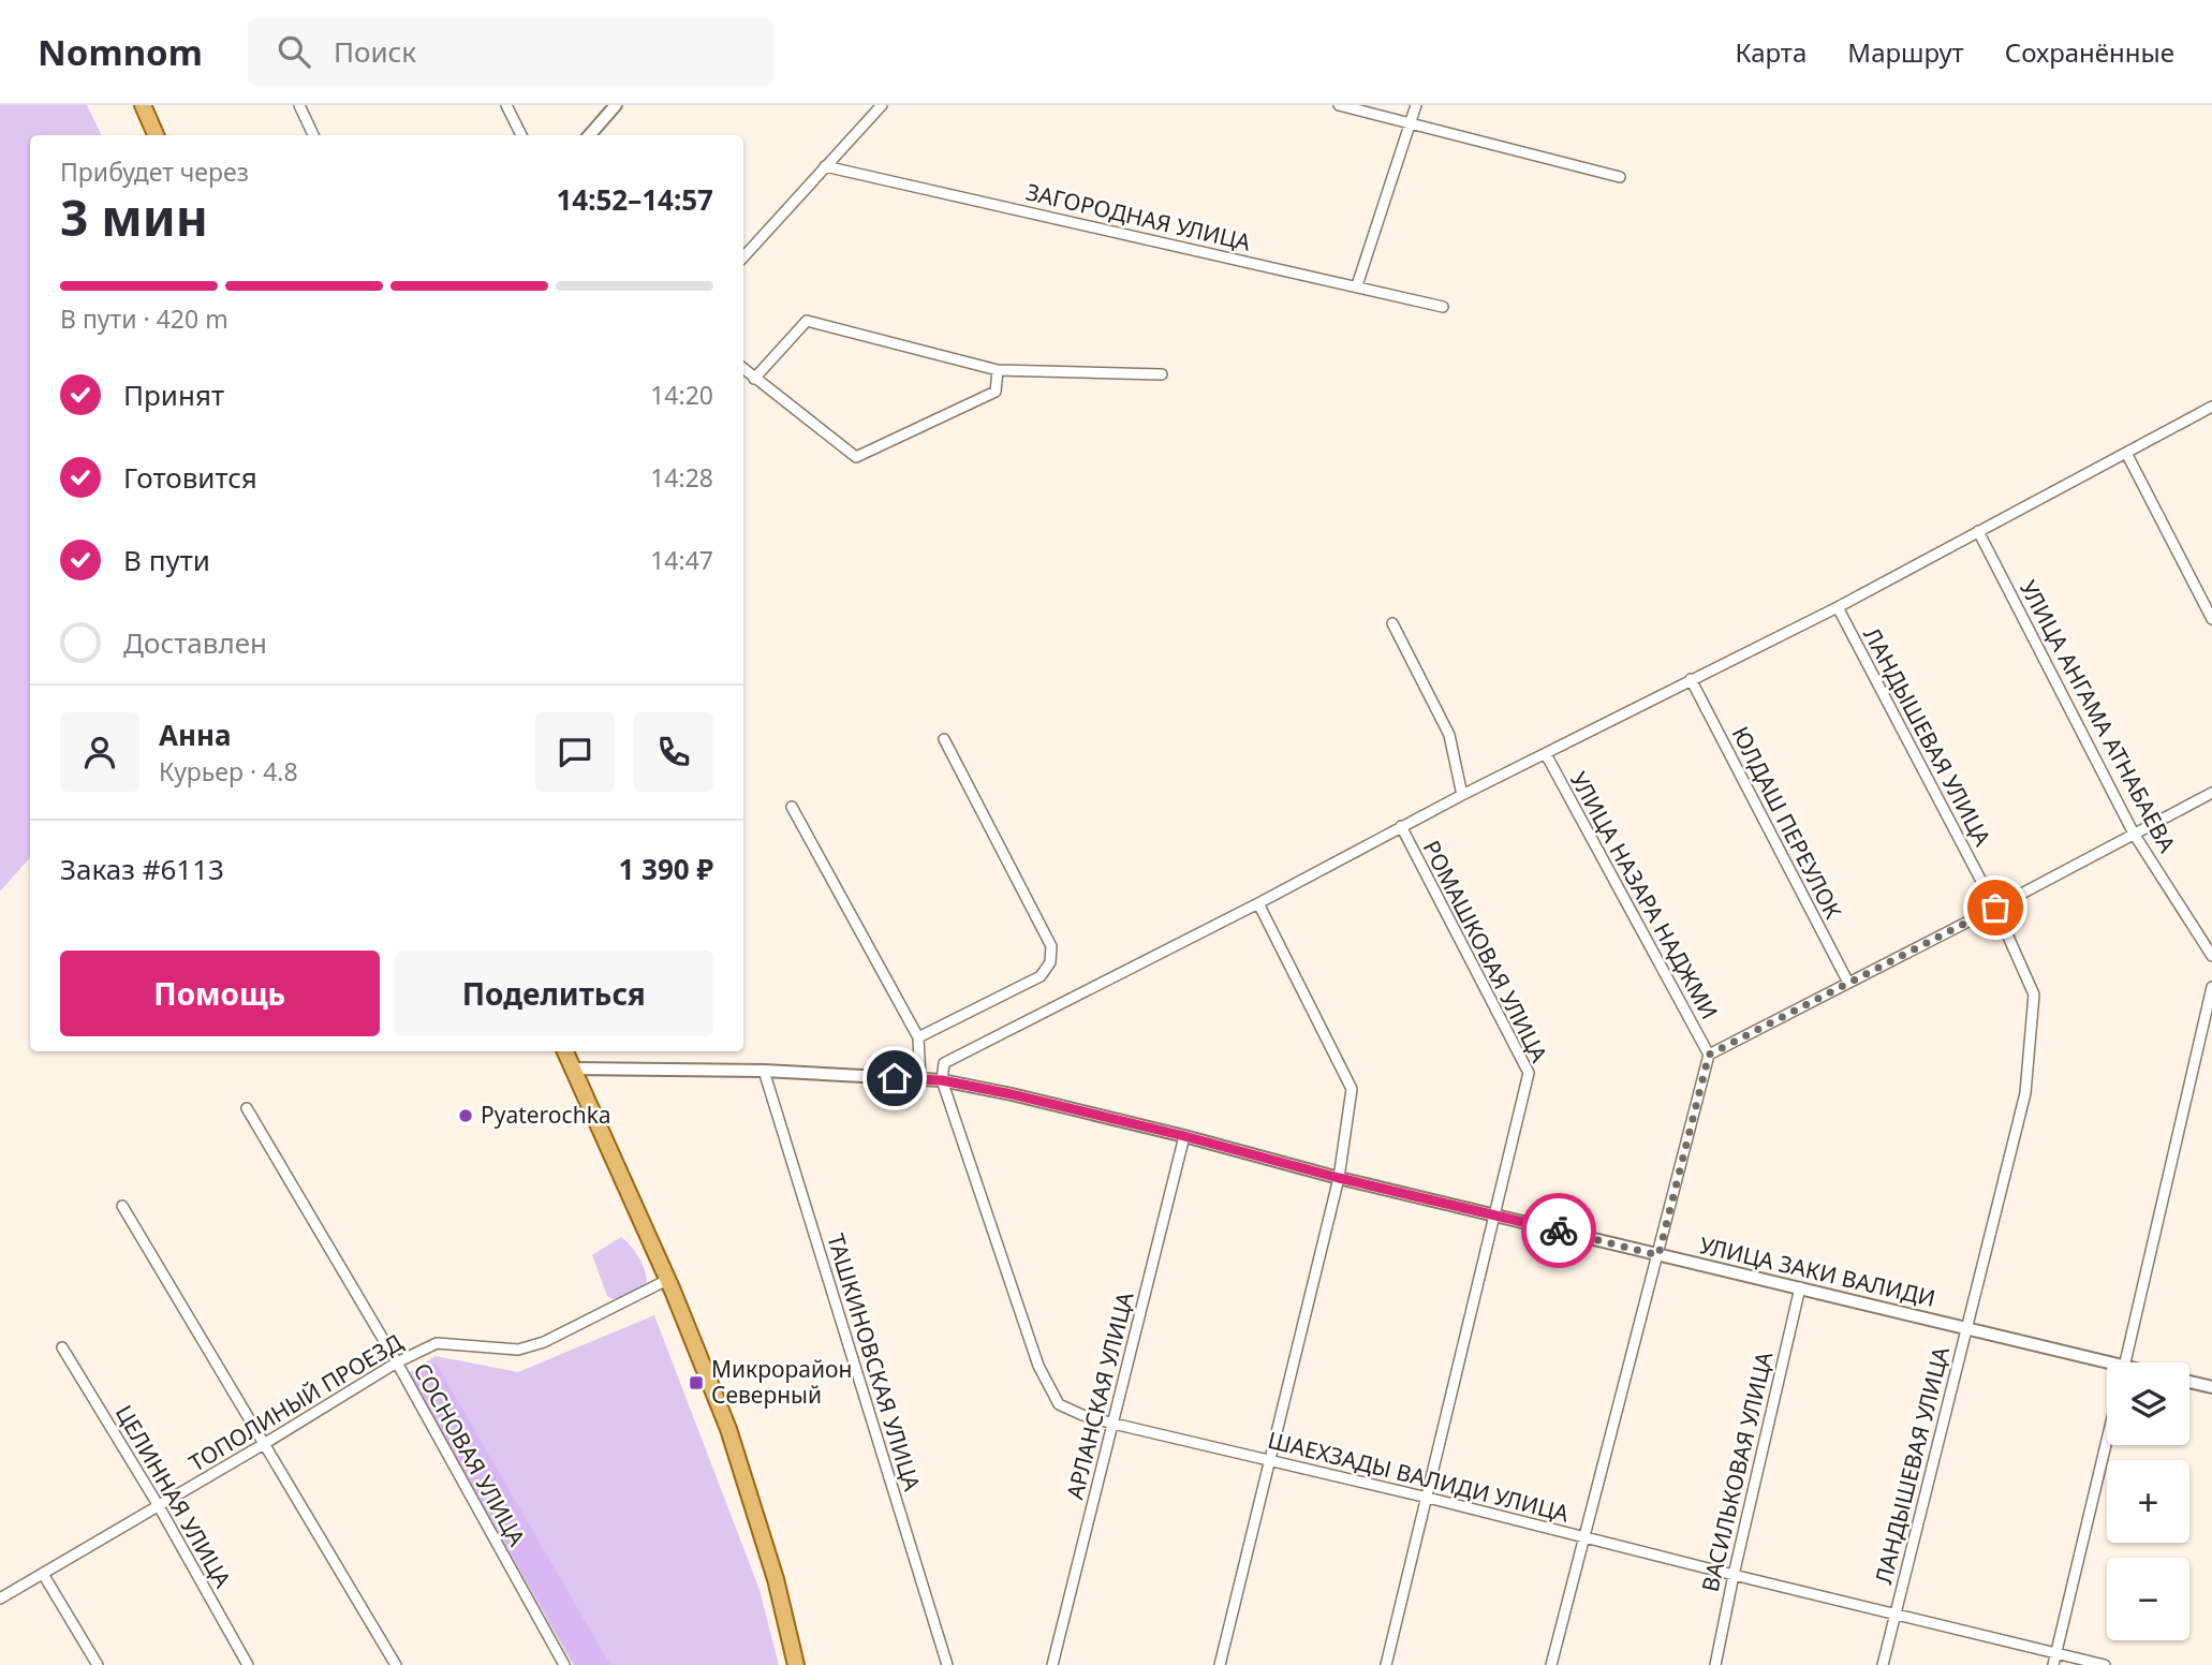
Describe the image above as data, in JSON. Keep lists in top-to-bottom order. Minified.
{"streets":{"street":["ЗАГОРОДНАЯ УЛИЦА","УЛИЦА АНГАМА АТНАБАЕВА","ЛАНДЫШЕВАЯ УЛИЦА","ЮЛДАШ ПЕРЕУЛОК","УЛИЦА НАЗАРА НАДЖМИ","РОМАШКОВАЯ УЛИЦА","УЛИЦА ЗАКИ ВАЛИДИ","ТАШКИНОВСКАЯ УЛИЦА","АРЛАНСКАЯ УЛИЦА","ТОПОЛИНЫЙ ПРОЕЗД","СОСНОВАЯ УЛИЦА","ВАСИЛЬКОВАЯ УЛИЦА","ШАЕХЗАДЫ ВАЛИДИ УЛИЦА","ЦЕЛИННАЯ УЛИЦА"]},"crossings":[["ЛАНДЫШЕВАЯ УЛИЦА","УЛИЦА ЗАКИ ВАЛИДИ"],["ЛАНДЫШЕВАЯ УЛИЦА","ШАЕХЗАДЫ ВАЛИДИ УЛИЦА"],["УЛИЦА НАЗАРА НАДЖМИ","УЛИЦА ЗАКИ ВАЛИДИ"],["УЛИЦА НАЗАРА НАДЖМИ","ШАЕХЗАДЫ ВАЛИДИ УЛИЦА"],["РОМАШКОВАЯ УЛИЦА","УЛИЦА ЗАКИ ВАЛИДИ"],["РОМАШКОВАЯ УЛИЦА","ШАЕХЗАДЫ ВАЛИДИ УЛИЦА"],["УЛИЦА ЗАКИ ВАЛИДИ","ТАШКИНОВСКАЯ УЛИЦА"],["УЛИЦА ЗАКИ ВАЛИДИ","АРЛАНСКАЯ УЛИЦА"],["УЛИЦА ЗАКИ ВАЛИДИ","ВАСИЛЬКОВАЯ УЛИЦА"],["УЛИЦА ЗАКИ ВАЛИДИ","ШАЕХЗАДЫ ВАЛИДИ УЛИЦА"],["АРЛАНСКАЯ УЛИЦА","ШАЕХЗАДЫ ВАЛИДИ УЛИЦА"],["ТОПОЛИНЫЙ ПРОЕЗД","СОСНОВАЯ УЛИЦА"],["ТОПОЛИНЫЙ ПРОЕЗД","ЦЕЛИННАЯ УЛИЦА"],["ВАСИЛЬКОВАЯ УЛИЦА","ШАЕХЗАДЫ ВАЛИДИ УЛИЦА"]],"places":{"other":["Pyaterochka"],"transit":["Микрорайон Северный"]},"page":{"header":"Nomnom","search":"Поиск","nav":["Карта","Маршрут","Сохранённые"],"heading":["3 мин","Прибудет через","14:52–14:57"],"panel":["Анна","Курьер · 4.8","Заказ #6113","1 390 ₽"],"bar":"В пути · 420 m","list":[["Принят","14:20"],["Готовится","14:28"],["В пути","14:47"],"Доставлен"],"buttons":["Помощь","Поделиться"],"map_buttons":["+","−"]}}
